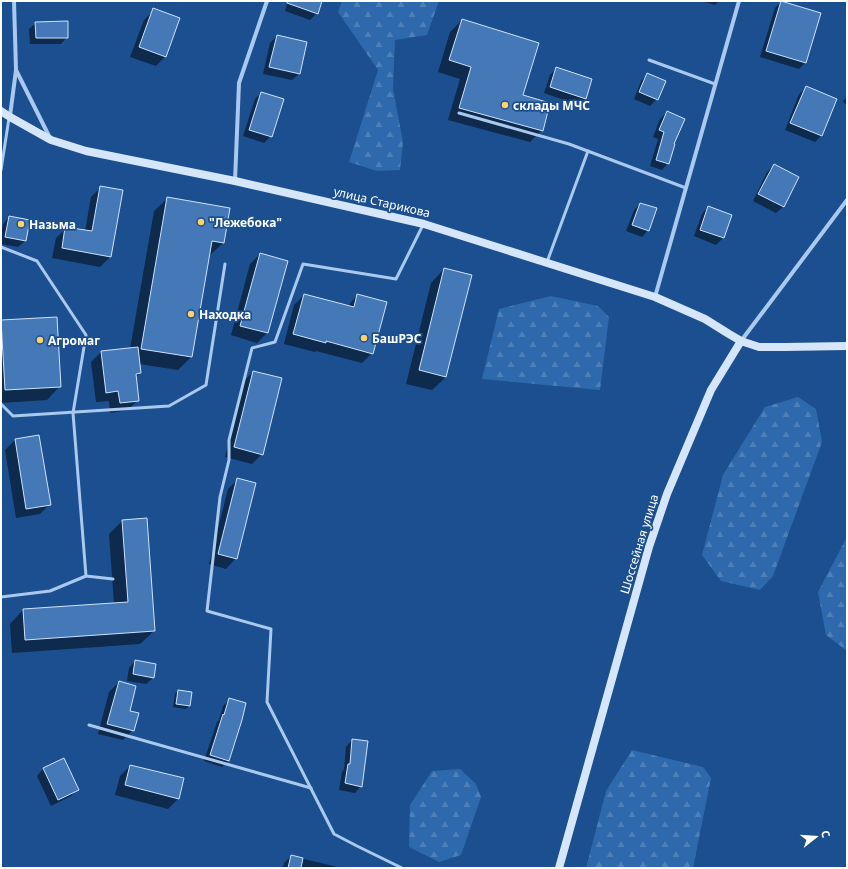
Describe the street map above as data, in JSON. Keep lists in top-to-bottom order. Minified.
{"streets":{"street":["улица Старикова","Шоссейная улица"]},"crossings":[["улица Старикова","Шоссейная улица"]],"places":["склады МЧС","\"Лежебока\"","Назьма","Находка","БашРЭС","Агромаг"],"north":"right"}
